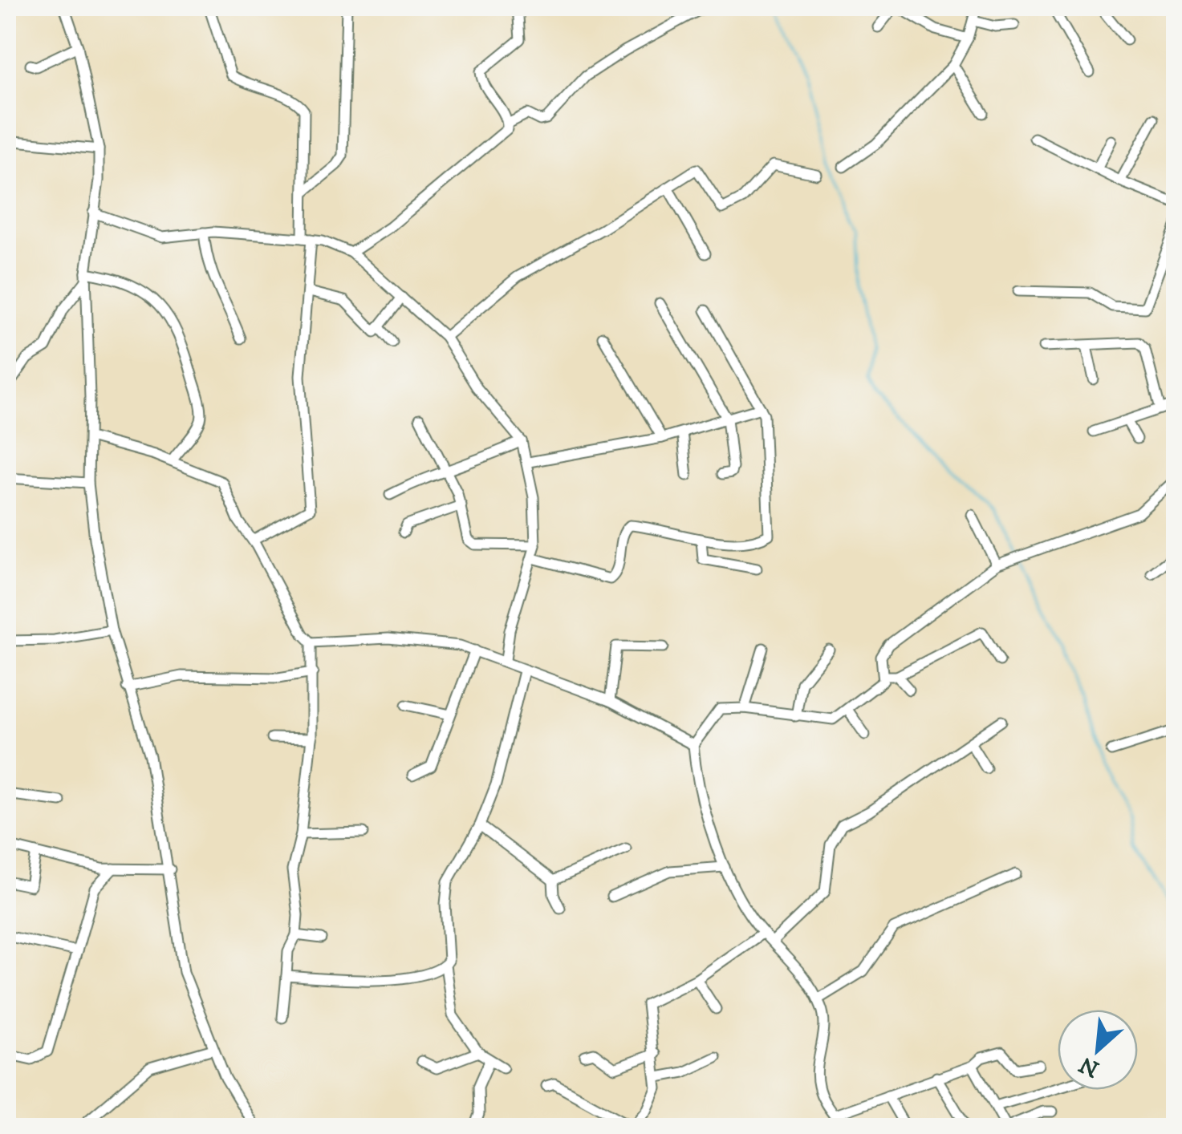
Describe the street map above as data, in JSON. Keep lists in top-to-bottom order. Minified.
{"north":"bottom left"}
